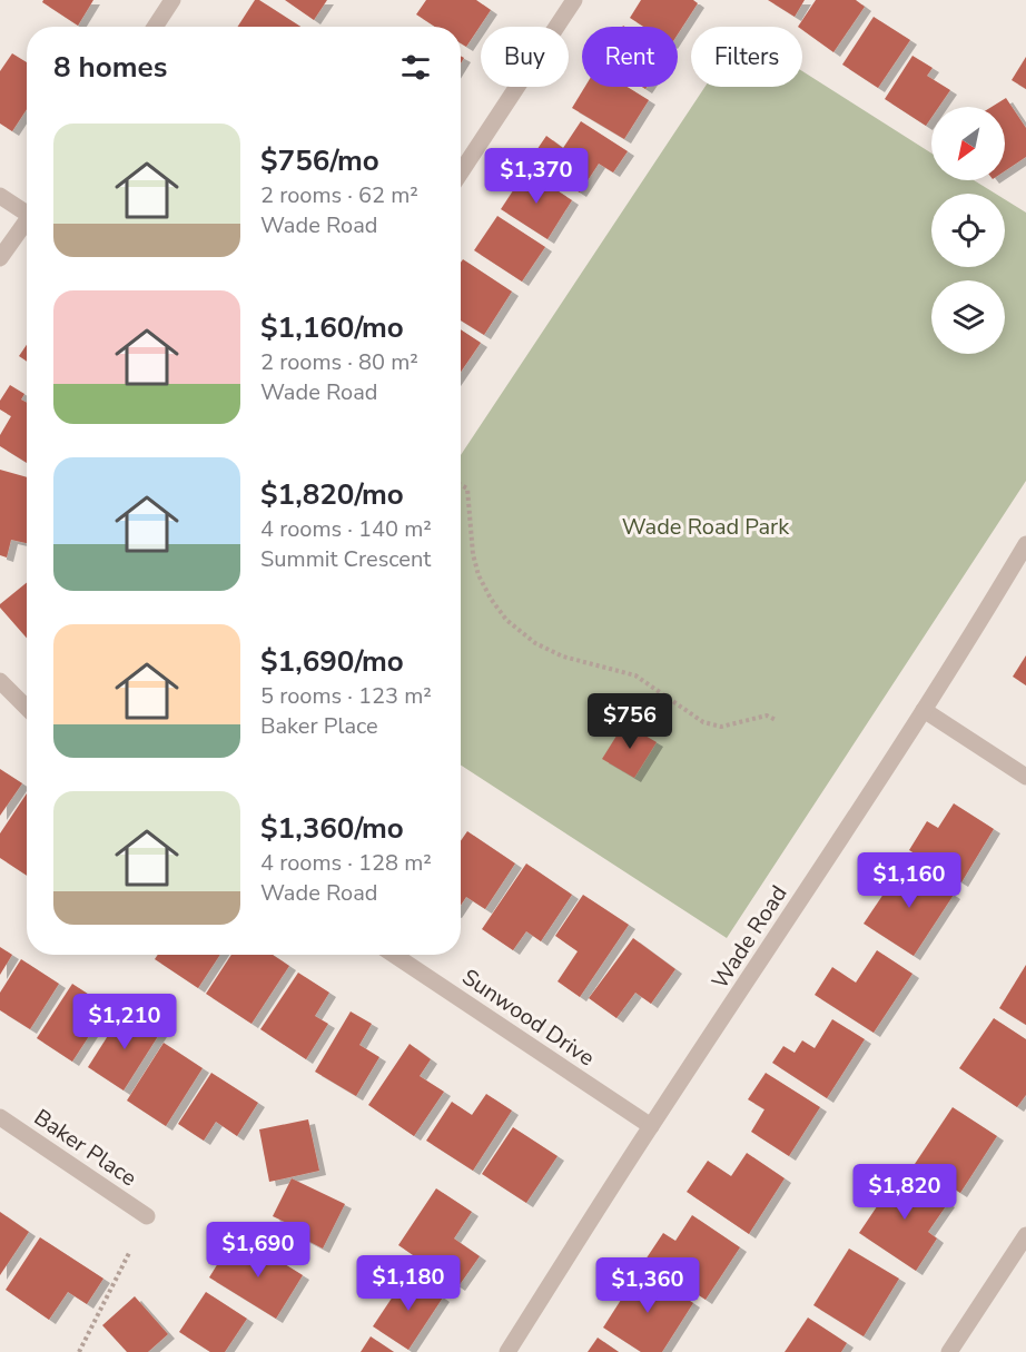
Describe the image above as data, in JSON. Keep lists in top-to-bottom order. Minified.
{"streets":{"street":["Wade Road","Sunwood Drive","Baker Place"]},"crossings":[["Wade Road","Sunwood Drive"]],"parks":["Wade Road Park"],"north":"bottom left","page":{"chip":["Buy","Rent","Filters"],"heading":"8 homes","list":[{"name":"$756/mo","note":"2 rooms · 62 m² · Wade Road"},{"name":"$1,160/mo","note":"2 rooms · 80 m² · Wade Road"},{"name":"$1,820/mo","note":"4 rooms · 140 m² · Summit Crescent"},{"name":"$1,690/mo","note":"5 rooms · 123 m² · Baker Place"},{"name":"$1,360/mo","note":"4 rooms · 128 m² · Wade Road"}],"price":["$1,370","$756","$1,160","$1,210","$1,820","$1,690","$1,180","$1,360"]}}
